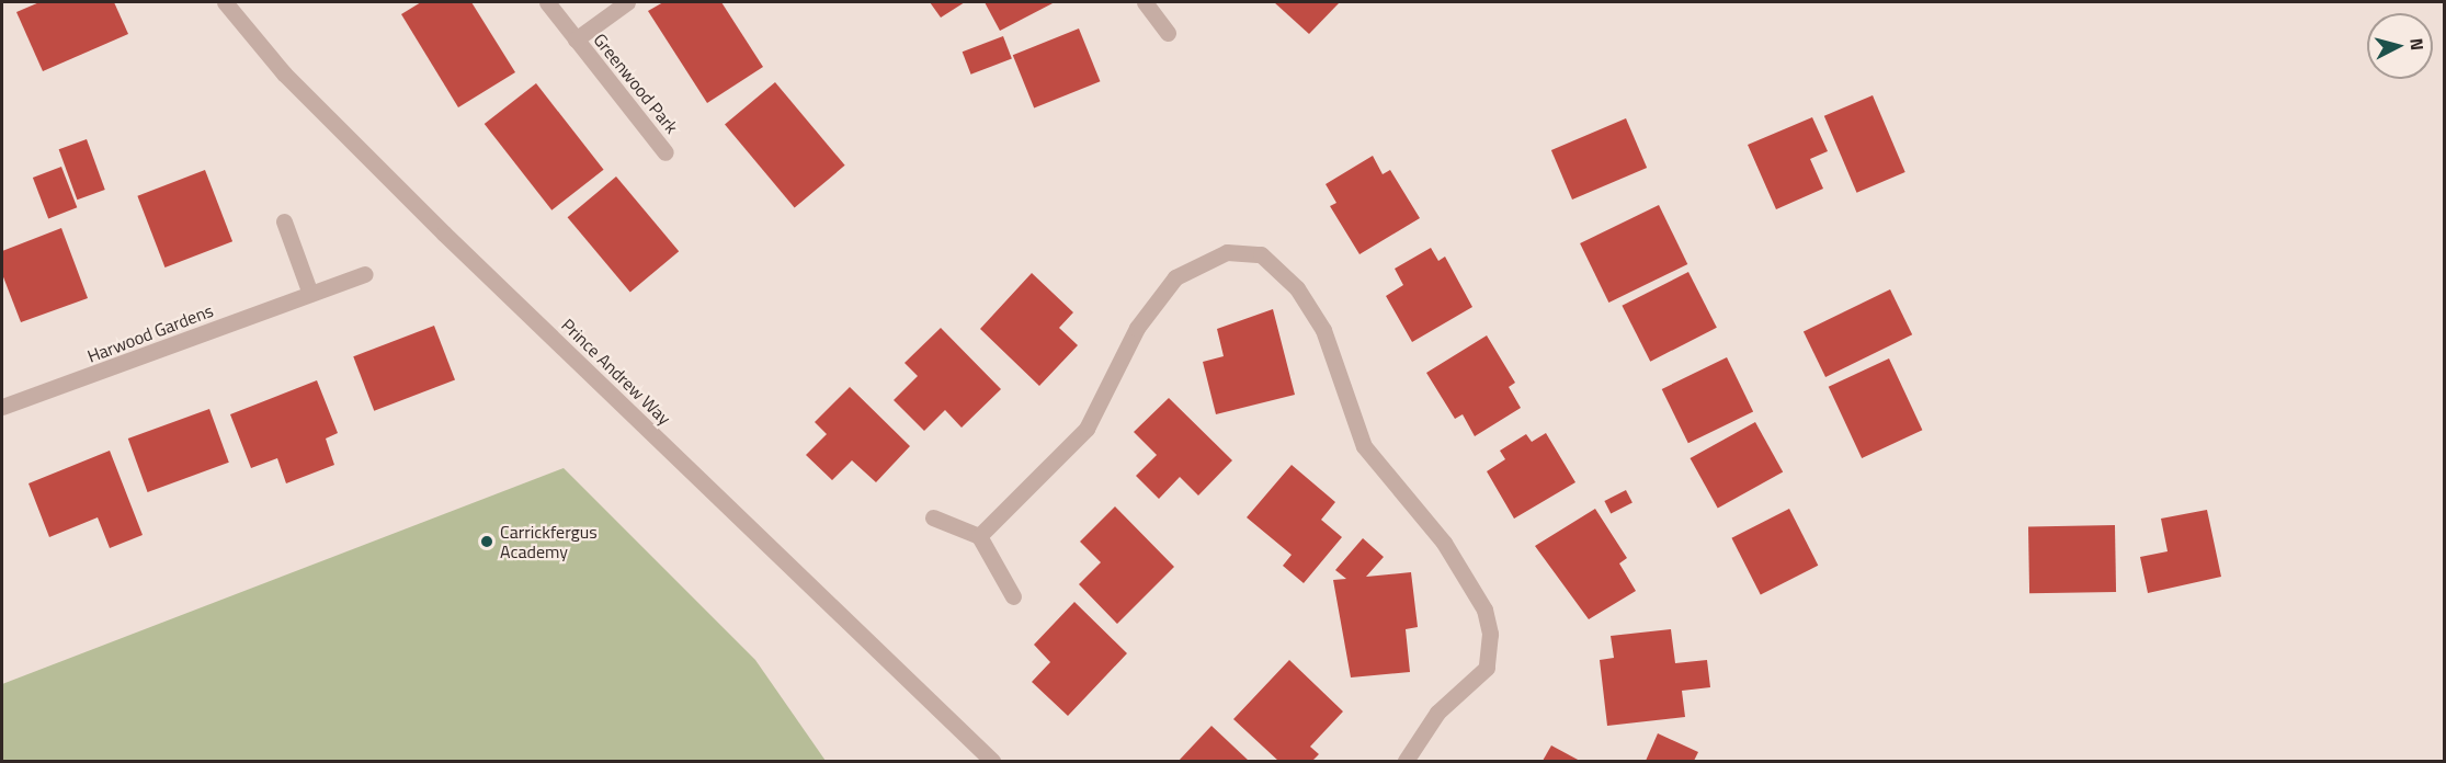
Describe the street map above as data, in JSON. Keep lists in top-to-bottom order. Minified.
{"streets":{"street":["Greenwood Park","Harwood Gardens","Prince Andrew Way"]},"places":["Carrickfergus Academy"],"north":"right"}
